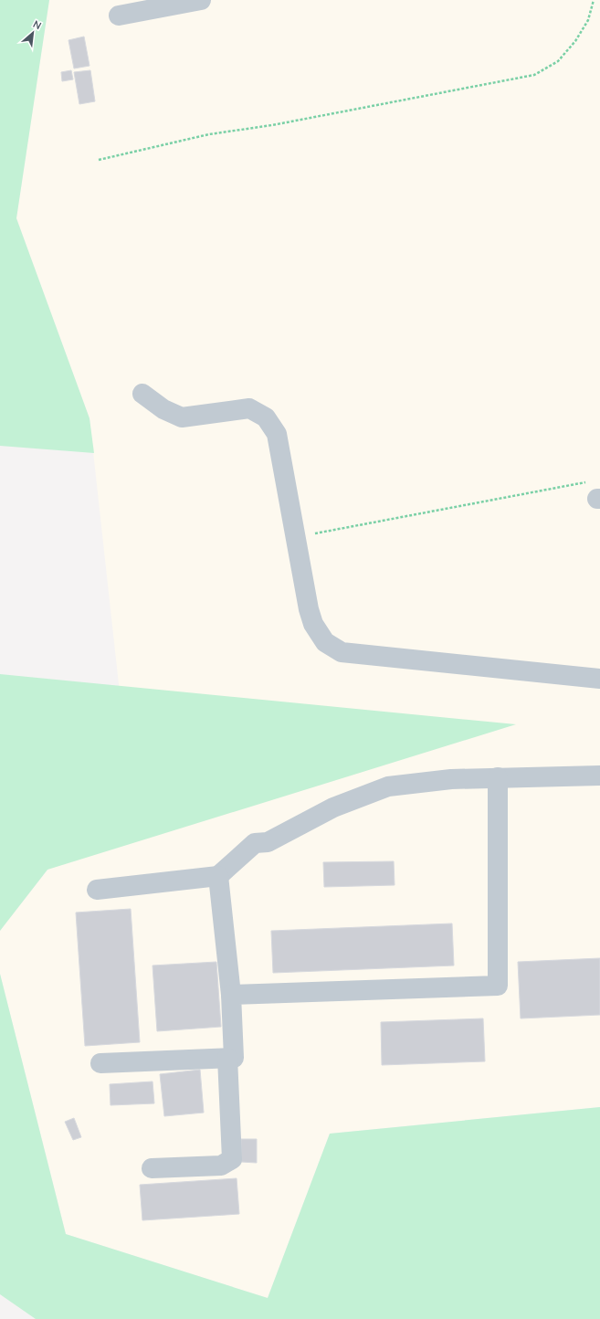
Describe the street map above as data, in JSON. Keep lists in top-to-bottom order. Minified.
{"north":"top right"}
